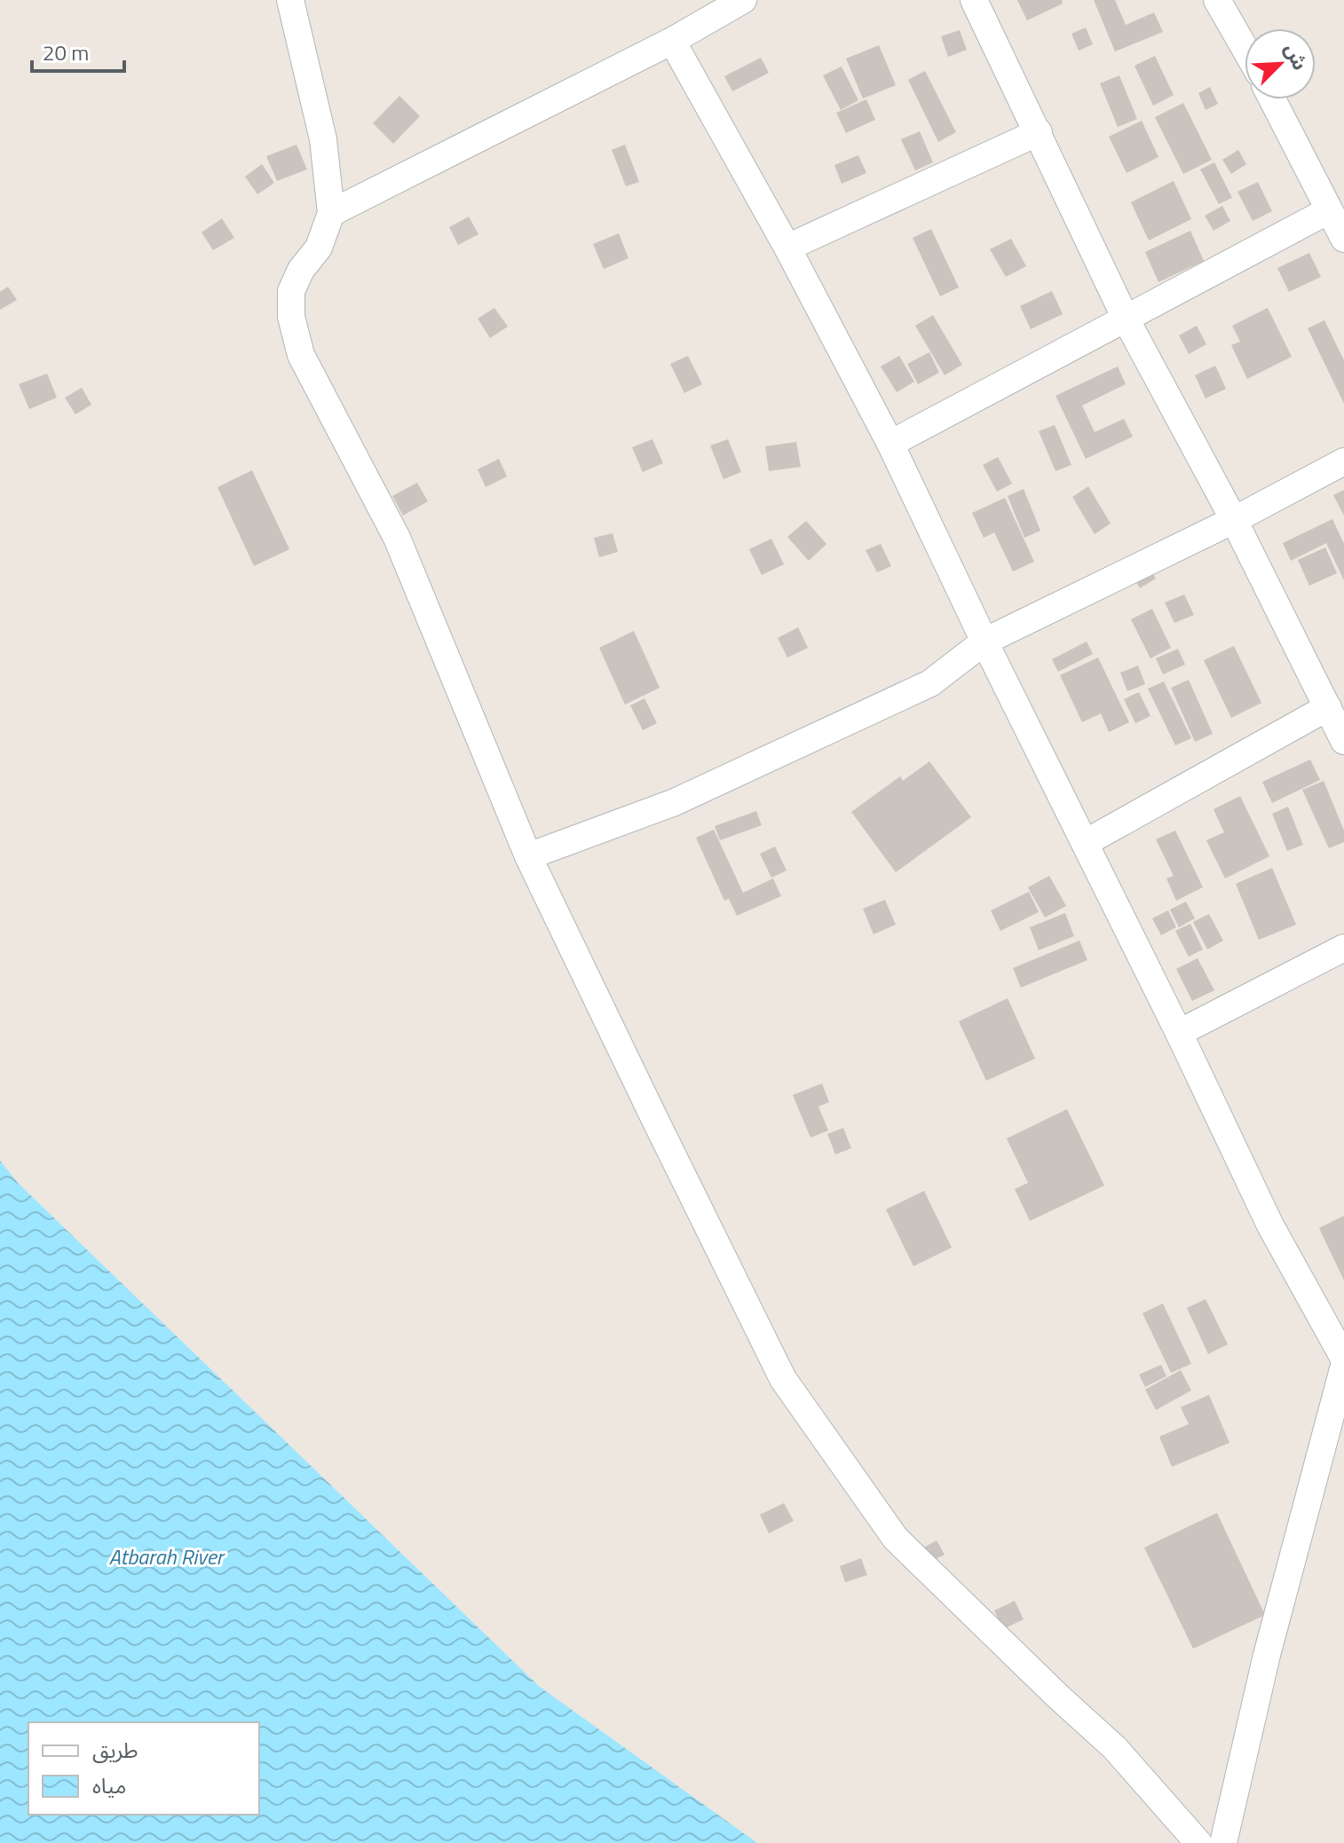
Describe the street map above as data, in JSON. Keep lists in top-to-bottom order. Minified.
{"water":["Atbarah River"],"legend":["طريق","مياه"],"scale_bar":"20 m","north":"top right"}
